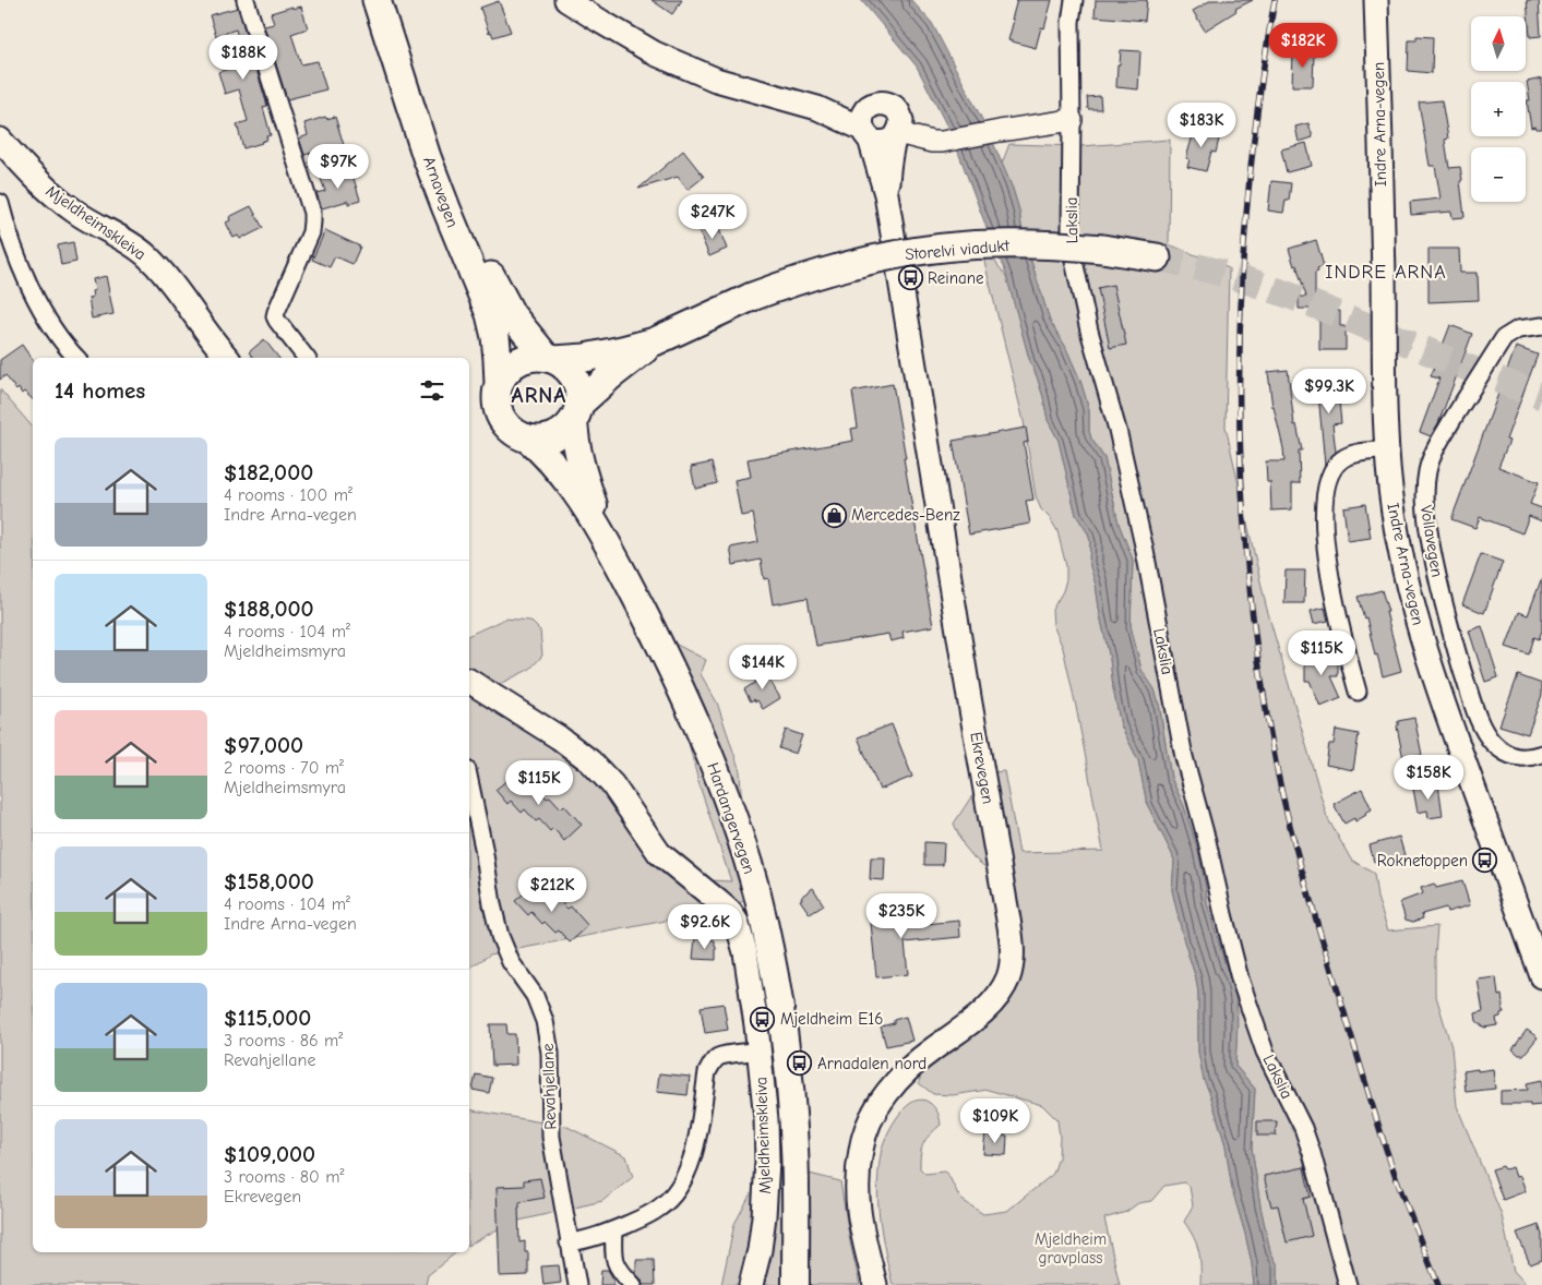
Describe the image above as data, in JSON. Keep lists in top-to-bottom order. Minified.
{"streets":{"highway":["Arnavegen","Storelvi viadukt"],"main road":["Indre Arna-vegen","Mjeldheimskleiva","Ekrevegen","Hardangervegen"],"street":["Lakslia","Vollavegen","Revahjellane"]},"crossings":[["Arnavegen","Hardangervegen"]],"districts":["INDRE ARNA","ARNA"],"parks":["Mjeldheim gravplass"],"places":{"bus stop":["Reinane","Roknetoppen","Mjeldheim E16","Arnadalen nord"],"shop":["Mercedes-Benz"]},"north":"top","page":{"map_buttons":["+","−"],"price":["$182K","$188K","$183K","$97K","$247K","$99.3K","$115K","$144K","$158K","$115K","$212K","$235K","$92.6K","$109K"],"heading":"14 homes","list":[{"name":"$182,000","note":"4 rooms · 100 m² · Indre Arna-vegen"},{"name":"$188,000","note":"4 rooms · 104 m² · Mjeldheimsmyra"},{"name":"$97,000","note":"2 rooms · 70 m² · Mjeldheimsmyra"},{"name":"$158,000","note":"4 rooms · 104 m² · Indre Arna-vegen"},{"name":"$115,000","note":"3 rooms · 86 m² · Revahjellane"},{"name":"$109,000","note":"3 rooms · 80 m² · Ekrevegen"}]}}
